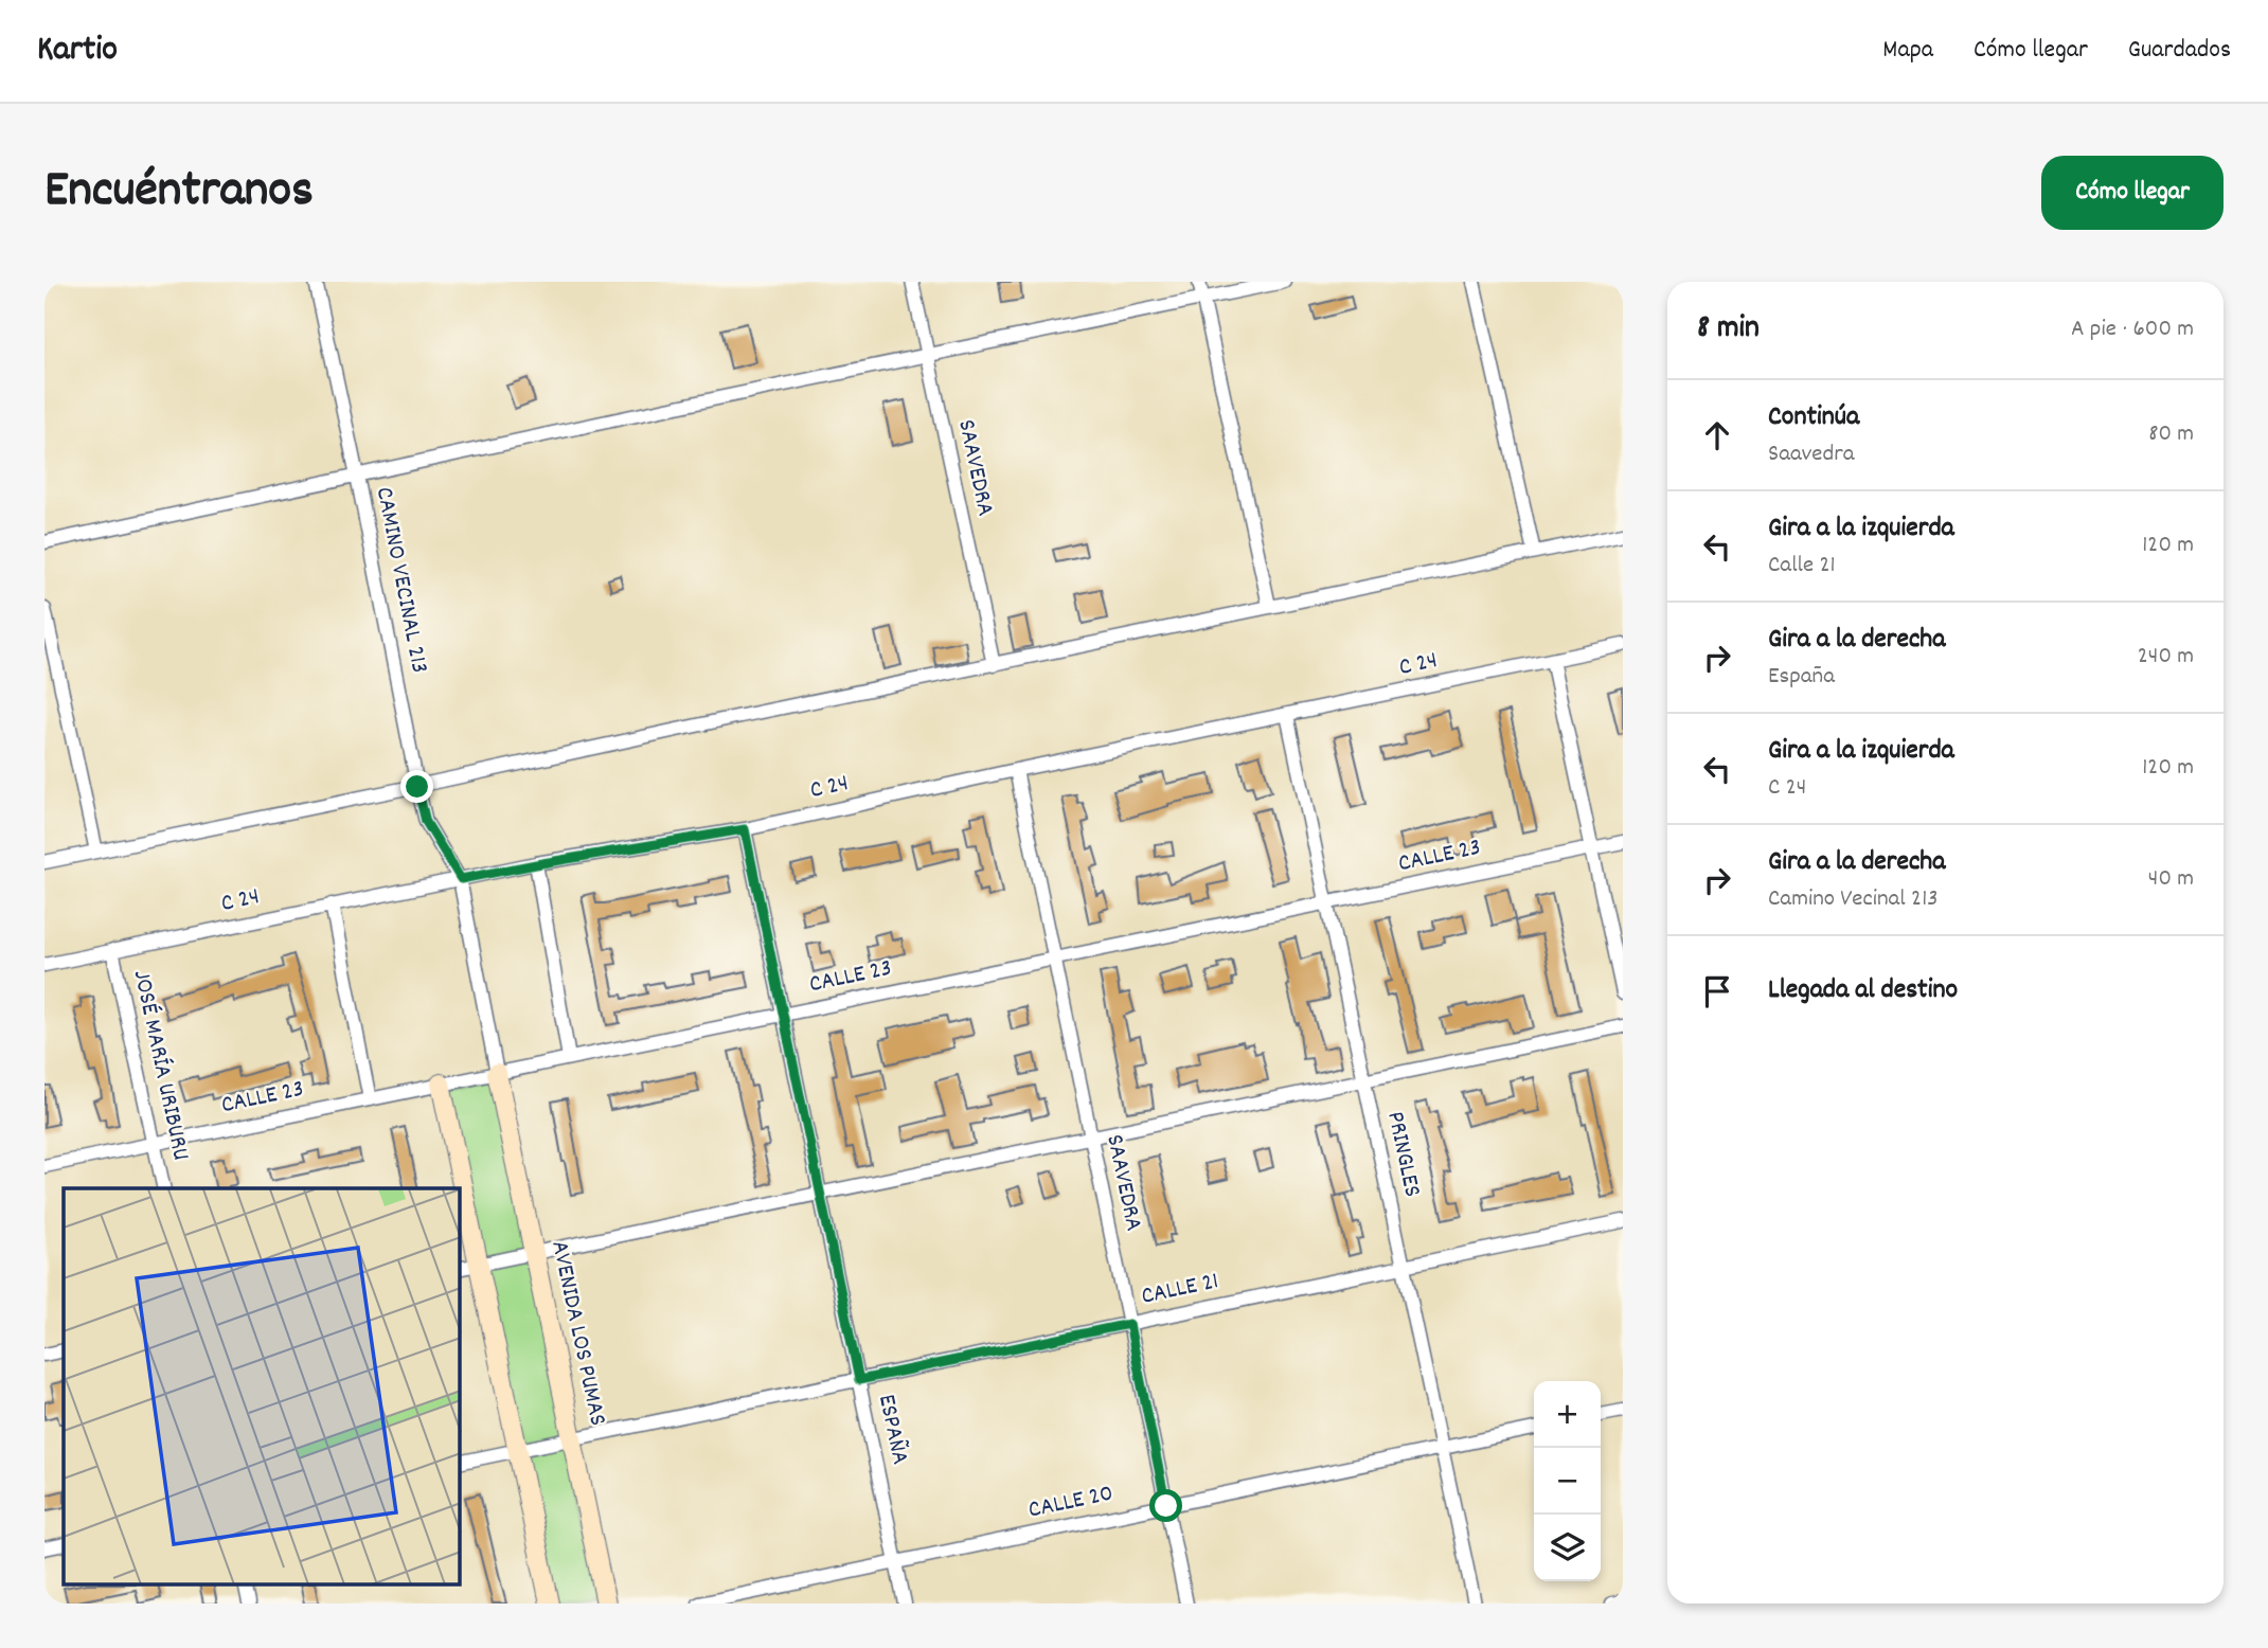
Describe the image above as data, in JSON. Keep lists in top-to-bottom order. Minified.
{"streets":{"main road":["AVENIDA LOS PUMAS"],"street":["SAAVEDRA","CAMINO VECINAL 213","C 24","CALLE 23","JOSÉ MARÍA URIBURU","PRINGLES","CALLE 21","ESPAÑA","CALLE 20"]},"crossings":[["SAAVEDRA","C 24"],["SAAVEDRA","CALLE 23"],["SAAVEDRA","CALLE 21"],["SAAVEDRA","CALLE 20"],["CAMINO VECINAL 213","C 24"],["C 24","JOSÉ MARÍA URIBURU"],["C 24","PRINGLES"],["C 24","ESPAÑA"],["CALLE 23","JOSÉ MARÍA URIBURU"],["CALLE 23","PRINGLES"],["CALLE 23","AVENIDA LOS PUMAS"],["CALLE 23","ESPAÑA"],["PRINGLES","CALLE 21"],["PRINGLES","CALLE 20"],["CALLE 21","AVENIDA LOS PUMAS"],["CALLE 21","ESPAÑA"],["ESPAÑA","CALLE 20"]],"page":{"header":"Kartio","nav":["Mapa","Cómo llegar","Guardados"],"title":"Encuéntranos","buttons":"Cómo llegar","heading":["8 min","A pie · 600 m"],"list":[["Continúa","Saavedra","80 m"],["Gira a la izquierda","Calle 21","120 m"],["Gira a la derecha","España","240 m"],["Gira a la izquierda","C 24","120 m"],["Gira a la derecha","Camino Vecinal 213","40 m"],"Llegada al destino"],"map_buttons":["+","−"]}}
